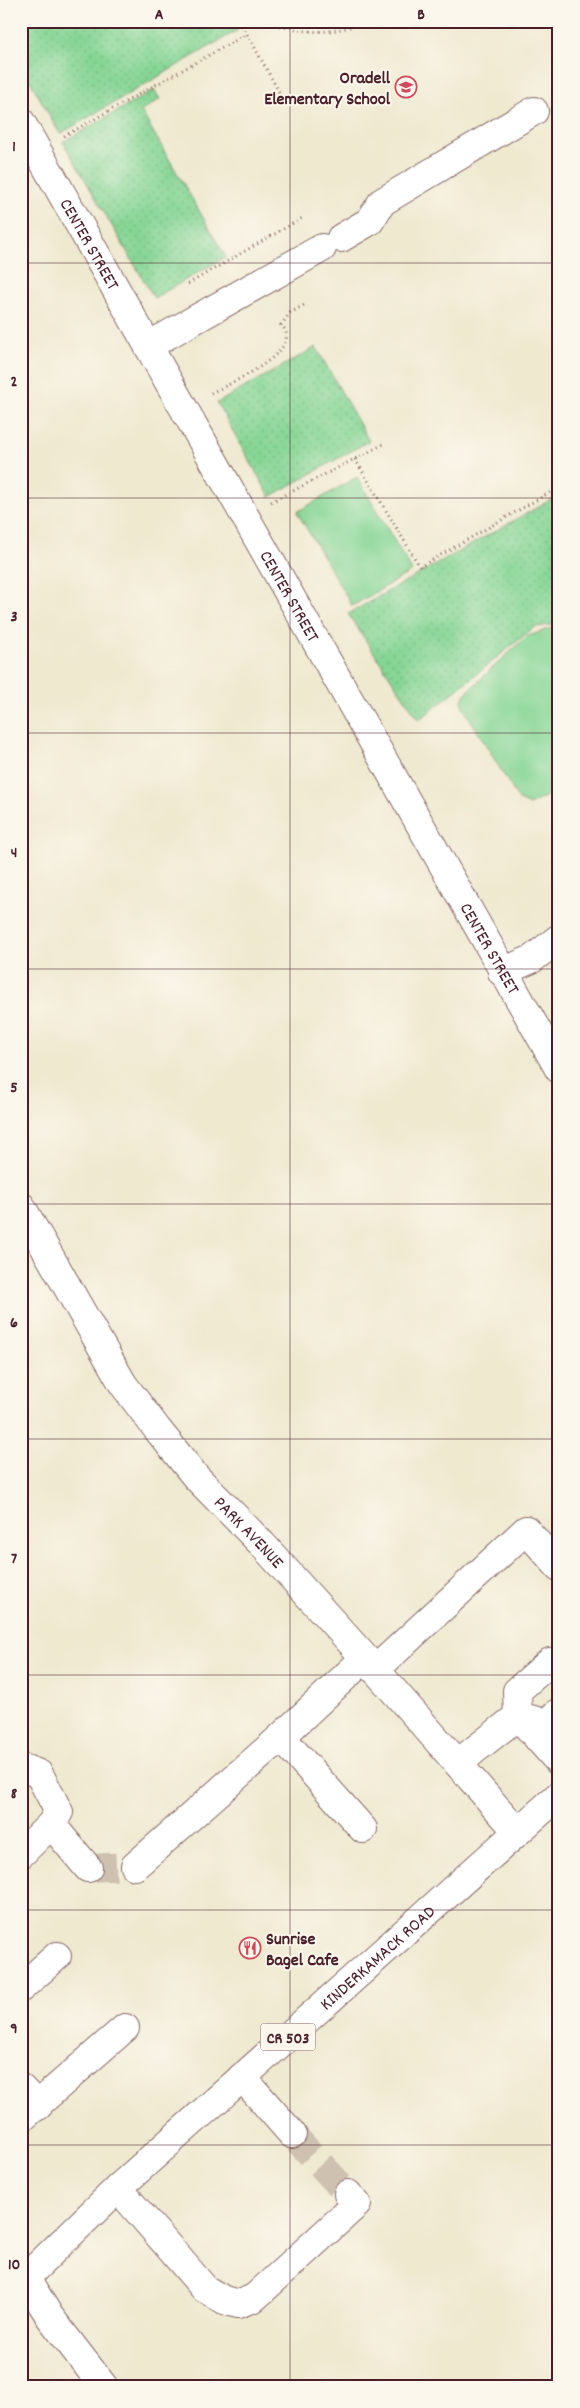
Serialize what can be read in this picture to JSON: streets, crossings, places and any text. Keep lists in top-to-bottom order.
{
  "streets": {
    "street": [
      "CENTER STREET",
      "PARK AVENUE",
      "KINDERKAMACK ROAD",
      "CR 503"
    ]
  },
  "crossings": [
    ["PARK AVENUE", "KINDERKAMACK ROAD"]
  ],
  "places": {
    "school or university": ["Oradell Elementary School"],
    "restaurant": ["Sunrise Bagel Cafe"]
  },
  "grid": {
    "columns": ["A", "B"],
    "rows": [
      "1",
      "2",
      "3",
      "4",
      "5",
      "6",
      "7",
      "8",
      "9",
      "10"
    ]
  }
}
